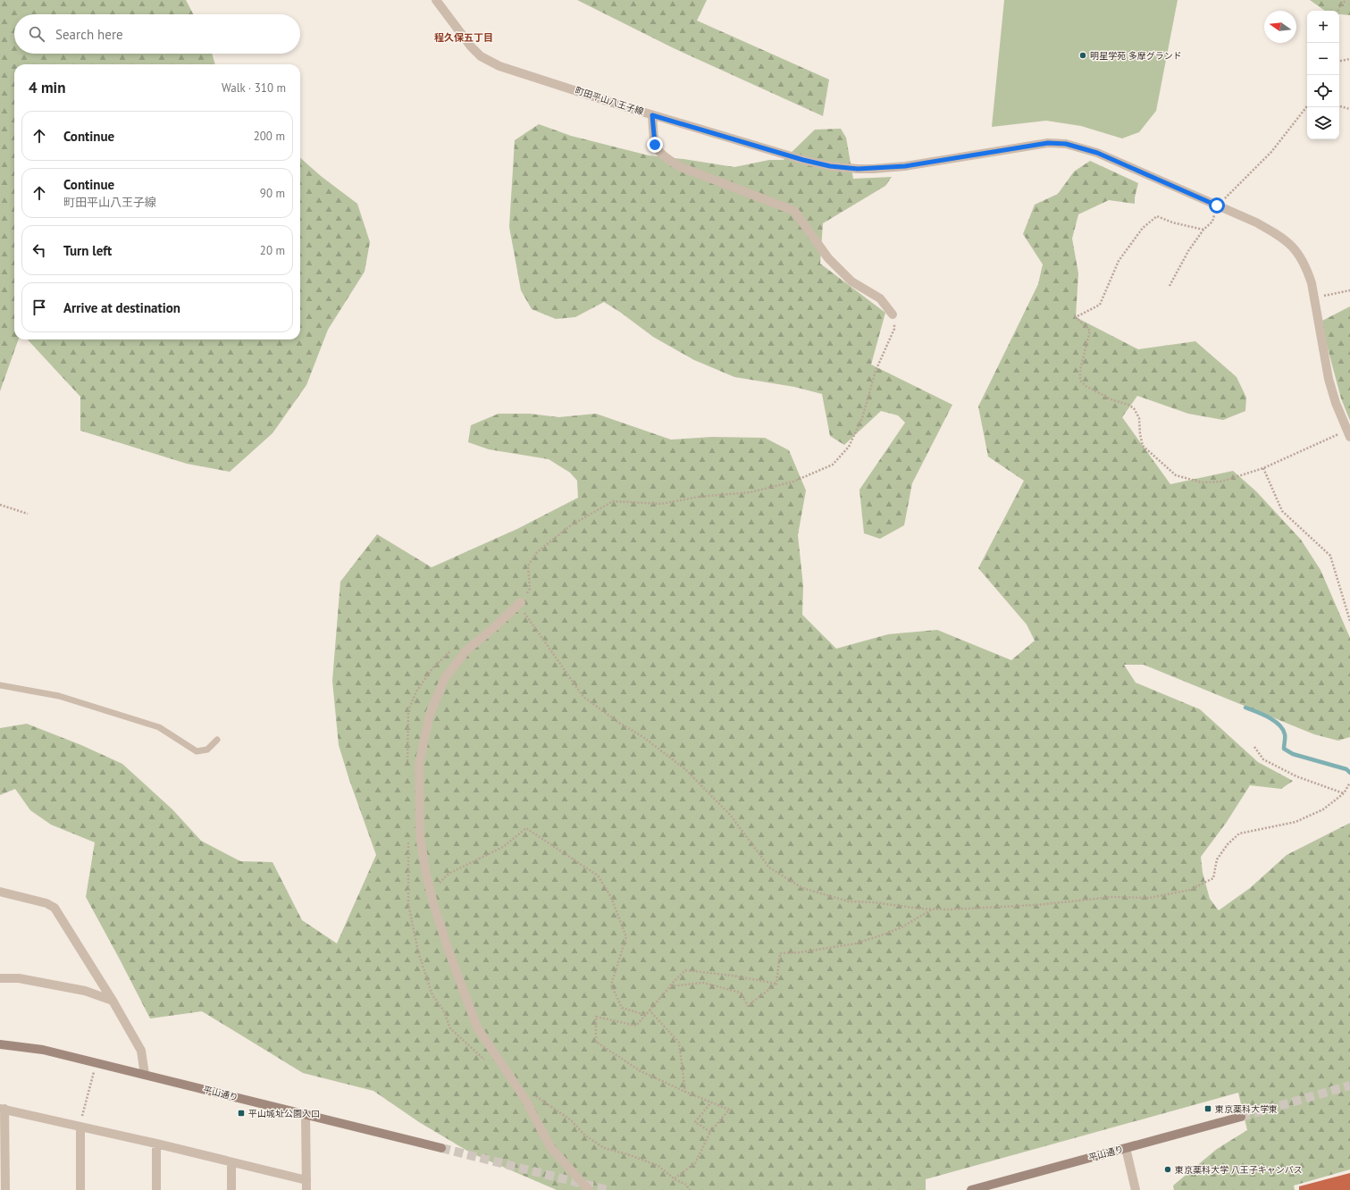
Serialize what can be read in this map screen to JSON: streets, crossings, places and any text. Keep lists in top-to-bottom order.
{
  "streets": {
    "main road": ["平山通り"],
    "street": ["町田平山八王子線"]
  },
  "districts": ["程久保五丁目"],
  "places": {
    "other": ["明星学苑 多摩グランド", "東京薬科大学 八王子キャンパス"],
    "transit": ["東京薬科大学東", "平山城址公園入口"]
  },
  "north": "left",
  "page": {
    "map_buttons": ["+", "−"],
    "search": "Search here",
    "heading": ["4 min", "Walk · 310 m"],
    "list": [
      ["Continue", "200 m"],
      ["Continue", "町田平山八王子線", "90 m"],
      ["Turn left", "20 m"],
      "Arrive at destination"
    ]
  }
}
